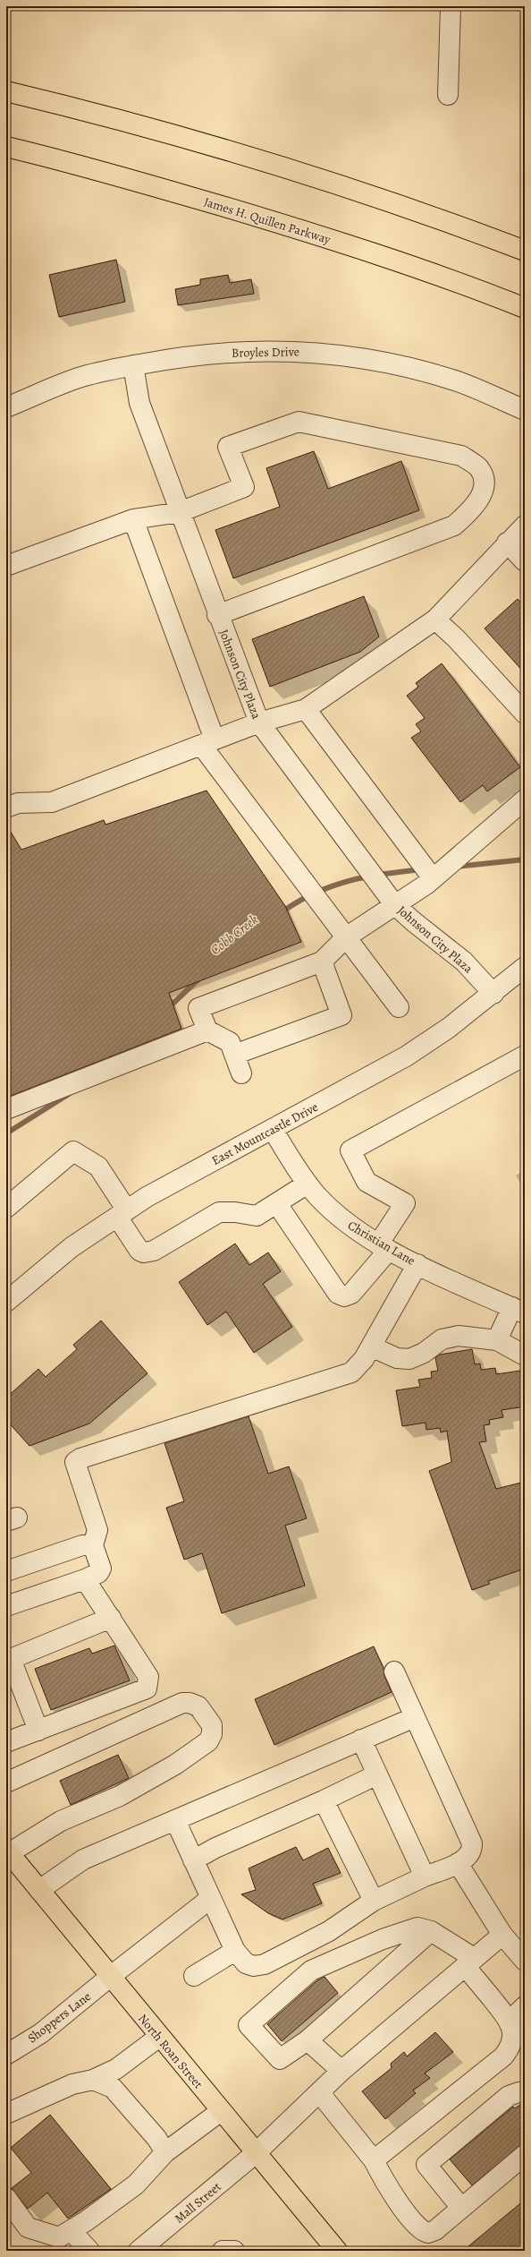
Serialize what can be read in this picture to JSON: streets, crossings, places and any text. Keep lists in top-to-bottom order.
{
  "streets": {
    "main road": ["James H. Quillen Parkway", "North Roan Street"],
    "street": [
      "Broyles Drive",
      "Johnson City Plaza",
      "East Mountcastle Drive",
      "Christian Lane",
      "Shoppers Lane",
      "Mall Street"
    ]
  },
  "crossings": [
    ["Broyles Drive", "Johnson City Plaza"],
    ["Johnson City Plaza", "East Mountcastle Drive"],
    ["East Mountcastle Drive", "Christian Lane"],
    ["Shoppers Lane", "North Roan Street"],
    ["North Roan Street", "Mall Street"]
  ],
  "water": ["Cobb Creek"]
}
